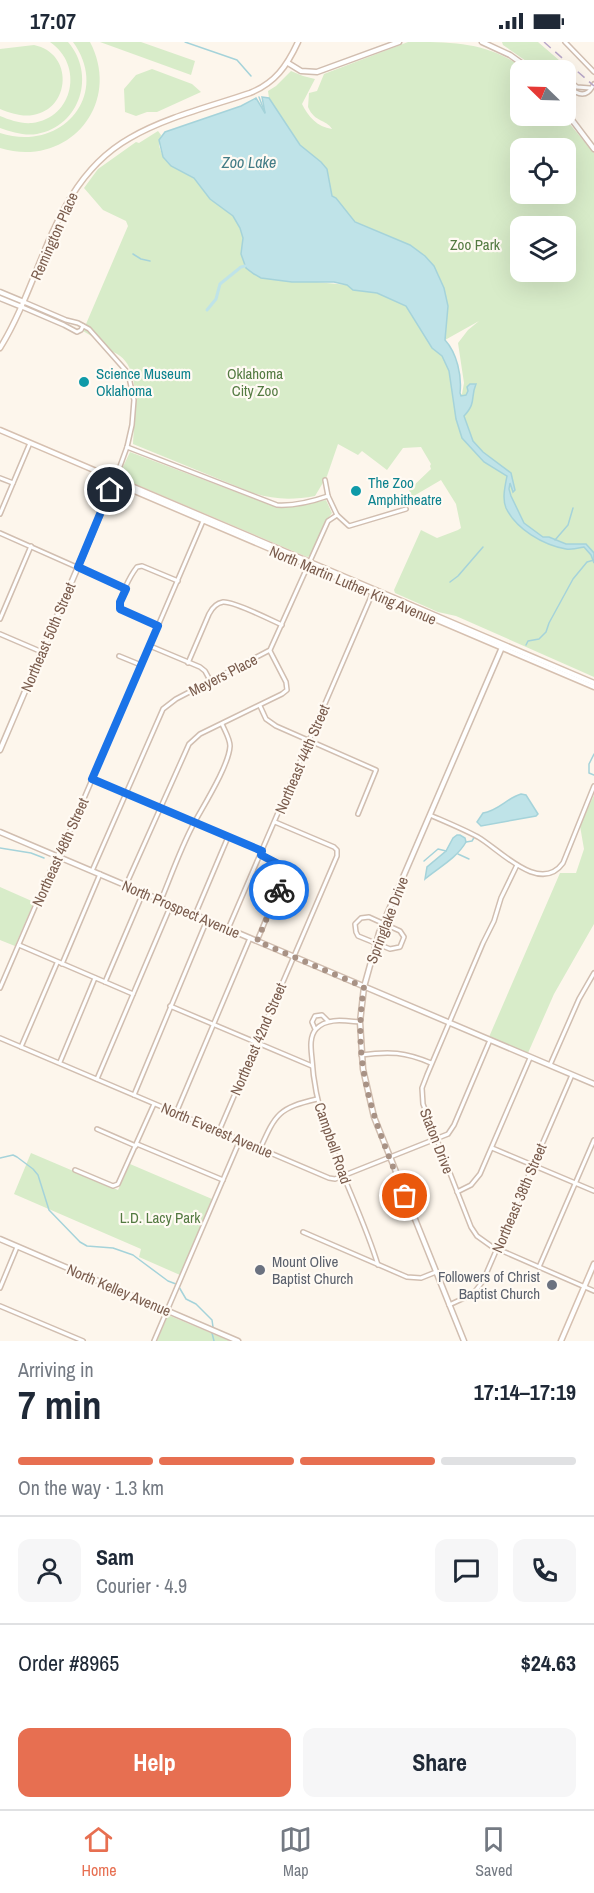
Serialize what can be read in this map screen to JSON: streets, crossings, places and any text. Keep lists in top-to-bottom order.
{
  "streets": {
    "street": [
      "Remington Place",
      "North Martin Luther King Avenue",
      "Northeast 50th Street",
      "Meyers Place",
      "Northeast 44th Street",
      "Northeast 48th Street",
      "North Prospect Avenue",
      "Springlake Drive",
      "Northeast 42nd Street",
      "North Everest Avenue",
      "Staton Drive",
      "Campbell Road",
      "Northeast 38th Street",
      "North Kelley Avenue"
    ]
  },
  "crossings": [
    ["North Martin Luther King Avenue", "Northeast 50th Street"],
    ["North Martin Luther King Avenue", "Meyers Place"],
    ["North Martin Luther King Avenue", "Northeast 44th Street"],
    ["North Martin Luther King Avenue", "Northeast 48th Street"],
    ["North Martin Luther King Avenue", "Springlake Drive"],
    ["Meyers Place", "North Prospect Avenue"],
    ["Northeast 44th Street", "North Prospect Avenue"],
    ["Northeast 44th Street", "Northeast 42nd Street"],
    ["Northeast 48th Street", "North Prospect Avenue"],
    ["North Prospect Avenue", "Springlake Drive"],
    ["North Prospect Avenue", "Northeast 42nd Street"],
    ["North Prospect Avenue", "Staton Drive"],
    ["North Prospect Avenue", "Northeast 38th Street"],
    ["Springlake Drive", "Northeast 38th Street"],
    ["Northeast 42nd Street", "North Everest Avenue"],
    ["North Everest Avenue", "Campbell Road"],
    ["Staton Drive", "Northeast 38th Street"]
  ],
  "water": ["Zoo Lake"],
  "parks": ["Zoo Park", "Oklahoma City Zoo", "L.D. Lacy Park"],
  "places": [
    "Science Museum Oklahoma",
    "The Zoo Amphitheatre",
    "Mount Olive Baptist Church",
    "Followers of Christ Baptist Church"
  ],
  "north": "top left",
  "page": {
    "status": "17:07",
    "heading": ["7 min", "Arriving in", "17:14–17:19"],
    "panel": [
      "Sam",
      "Courier · 4.9",
      "Order #8965",
      "$24.63"
    ],
    "bar": "On the way · 1.3 km",
    "buttons": ["Help", "Share"],
    "tabs": ["Home", "Map", "Saved"]
  }
}
